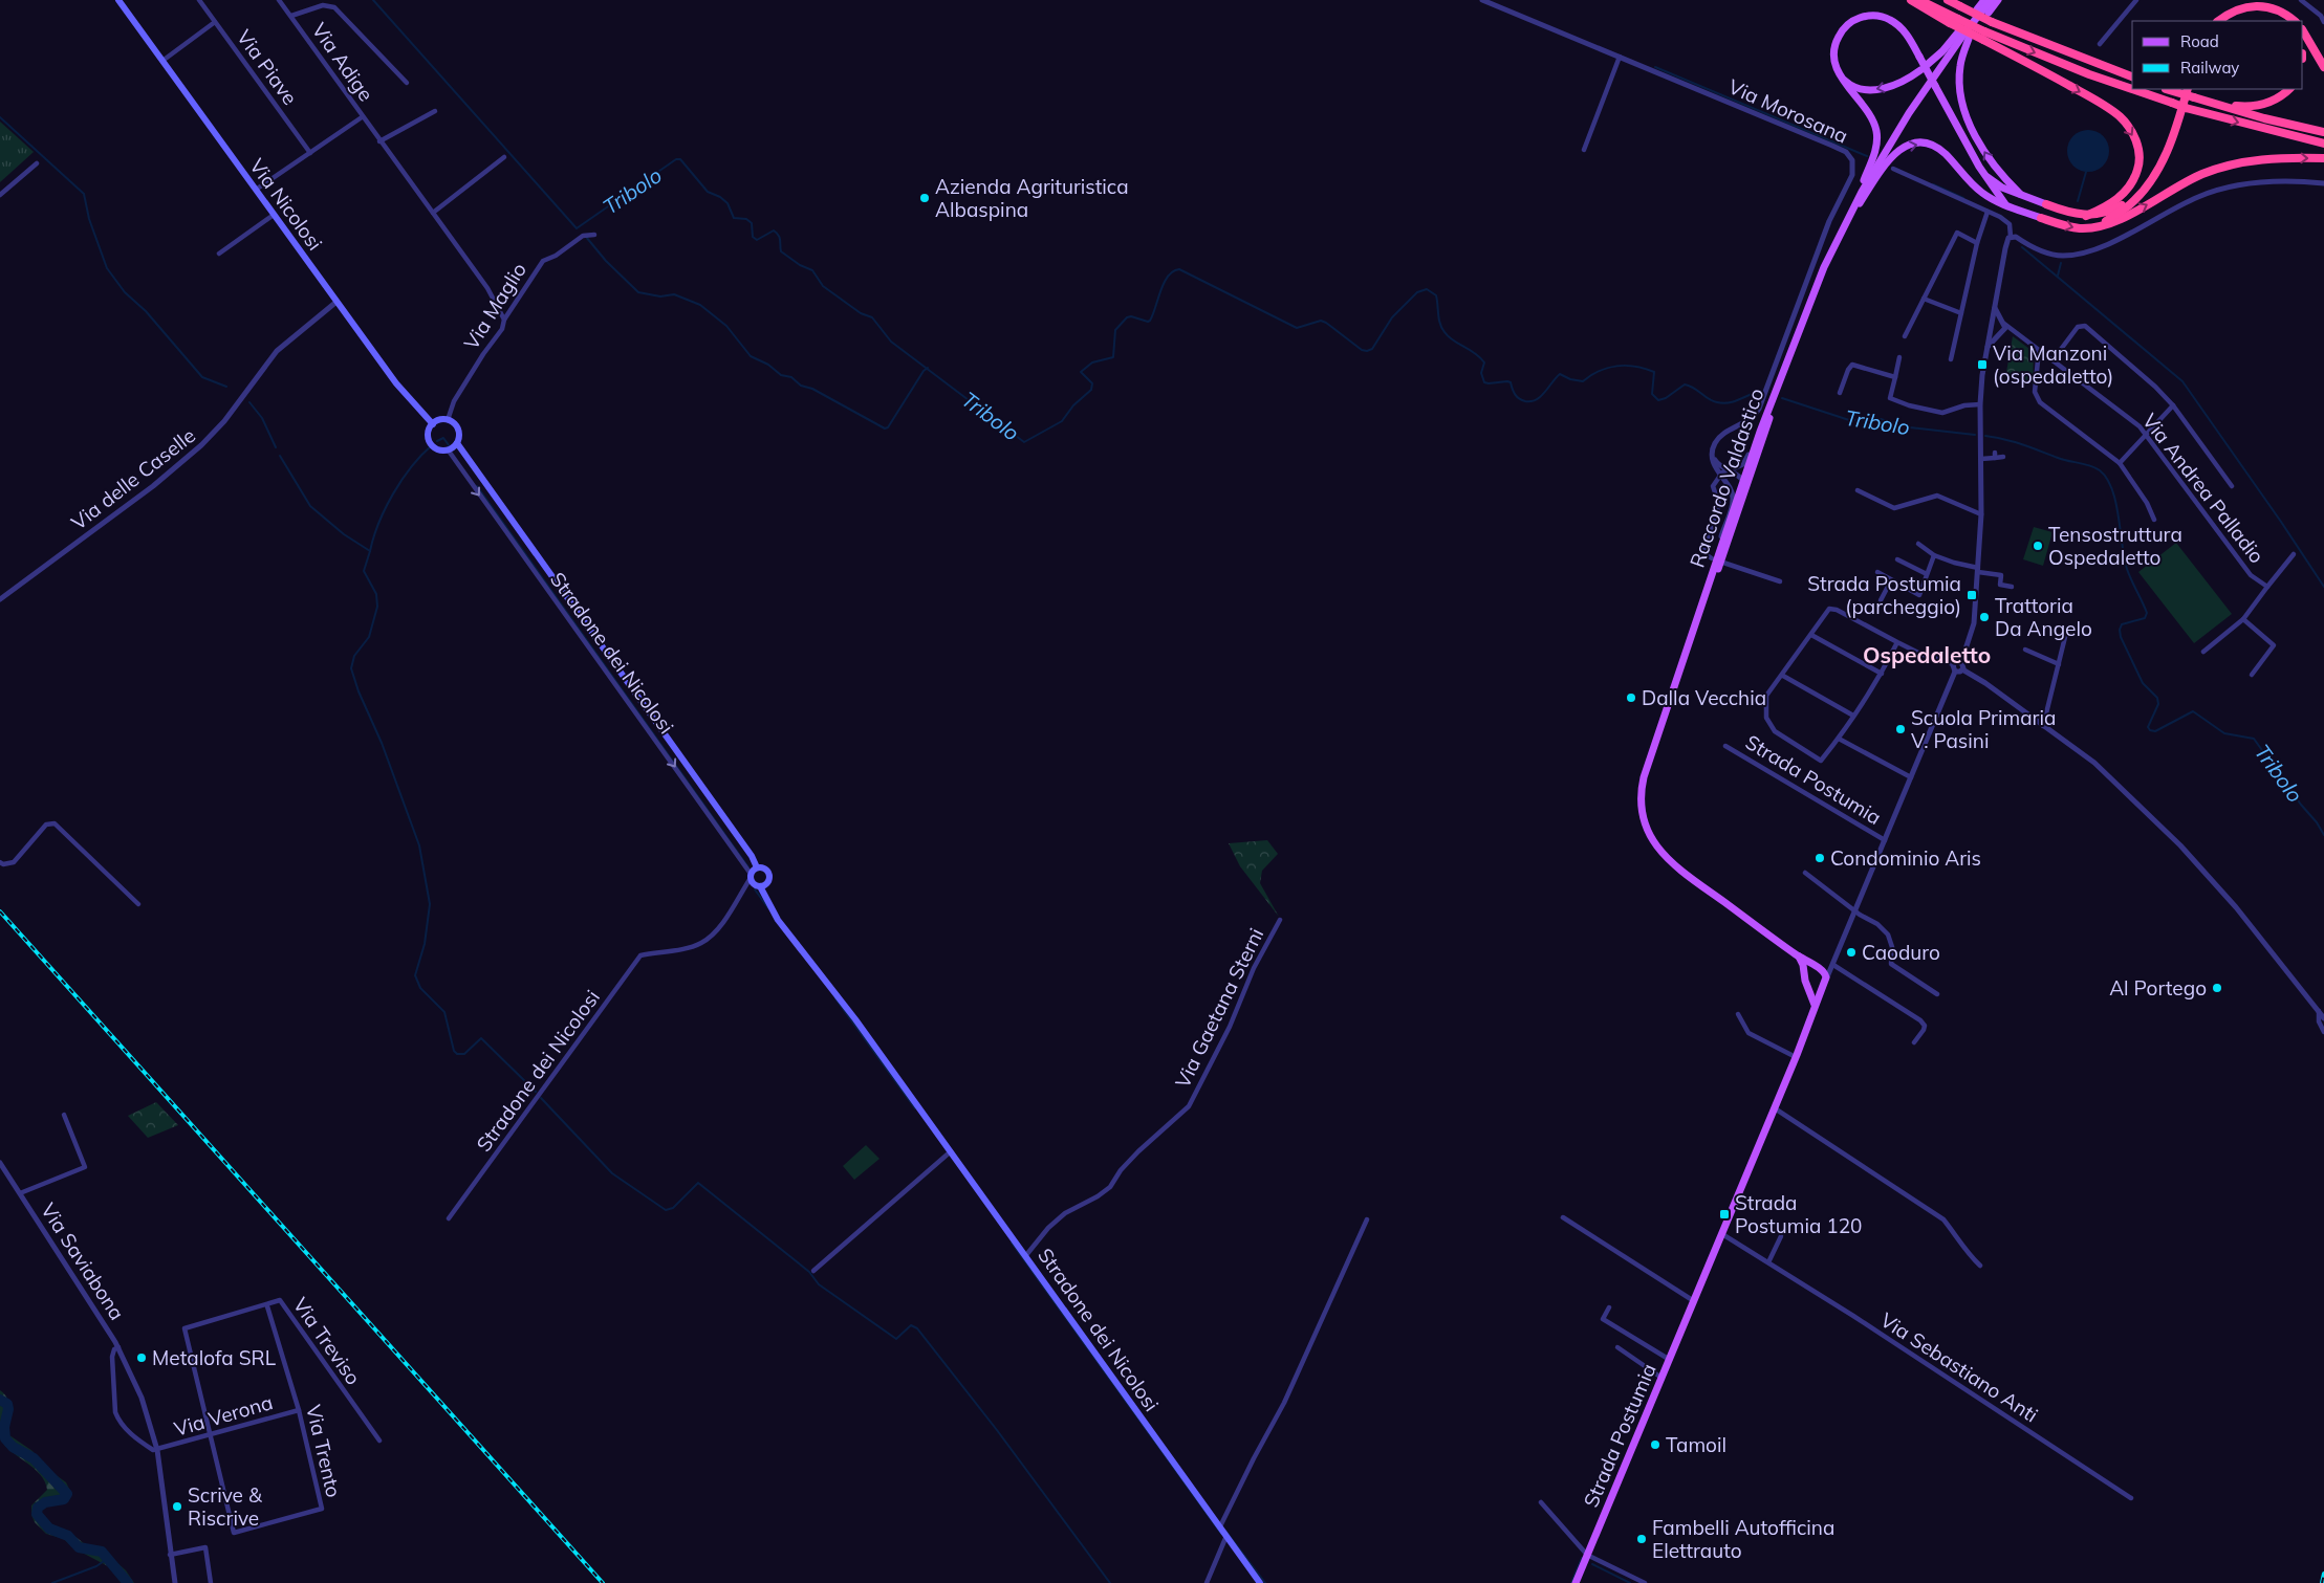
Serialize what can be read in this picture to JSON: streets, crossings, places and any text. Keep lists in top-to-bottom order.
{
  "streets": {
    "main road": [
      "Via Nicolosi",
      "Raccordo Valdastico",
      "Stradone dei Nicolosi",
      "Strada Postumia"
    ],
    "street": [
      "Via Adige",
      "Via Piave",
      "Via Morosana",
      "Via Maglio",
      "Via delle Caselle",
      "Via Andrea Palladio",
      "Via Gaetana Sterni",
      "Via Saviabona",
      "Via Treviso",
      "Via Sebastiano Anti",
      "Via Verona",
      "Via Trento"
    ]
  },
  "crossings": [
    ["Via Adige", "Via Maglio"],
    ["Via Nicolosi", "Via Maglio"],
    ["Via Nicolosi", "Via delle Caselle"],
    ["Via Nicolosi", "Stradone dei Nicolosi"],
    ["Via Maglio", "Stradone dei Nicolosi"],
    ["Raccordo Valdastico", "Strada Postumia"],
    ["Stradone dei Nicolosi", "Via Gaetana Sterni"],
    ["Strada Postumia", "Via Sebastiano Anti"],
    ["Via Saviabona", "Via Verona"],
    ["Via Treviso", "Via Verona"],
    ["Via Treviso", "Via Trento"],
    ["Via Verona", "Via Trento"]
  ],
  "districts": ["Ospedaletto"],
  "water": ["Tribolo"],
  "places": {
    "other": [
      "Azienda Agrituristica Albaspina",
      "Tensostruttura Ospedaletto",
      "Trattoria Da Angelo",
      "Dalla Vecchia",
      "Scuola Primaria V. Pasini",
      "Condominio Aris",
      "Caoduro",
      "Al Portego",
      "Metalofa SRL",
      "Tamoil",
      "Scrive & Riscrive",
      "Fambelli Autofficina Elettrauto"
    ],
    "transit": ["Via Manzoni (ospedaletto)", "Strada Postumia (parcheggio)", "Strada Postumia 120"]
  },
  "legend": ["Road", "Railway"]
}
